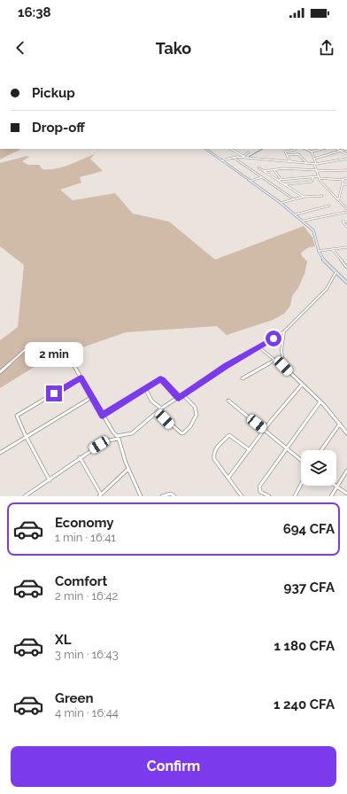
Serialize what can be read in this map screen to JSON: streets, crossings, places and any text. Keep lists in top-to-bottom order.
{
  "page": {
    "status": "16:38",
    "header": "Tako",
    "banner": ["Pickup", "Drop-off"],
    "bubble": "2 min",
    "list": [
      {
        "name": "Economy",
        "note": "1 min · 16:41",
        "value": "694 CFA"
      },
      {
        "name": "Comfort",
        "note": "2 min · 16:42",
        "value": "937 CFA"
      },
      {
        "name": "XL",
        "note": "3 min · 16:43",
        "value": "1 180 CFA"
      },
      {
        "name": "Green",
        "note": "4 min · 16:44",
        "value": "1 240 CFA"
      }
    ],
    "buttons": "Confirm"
  }
}
